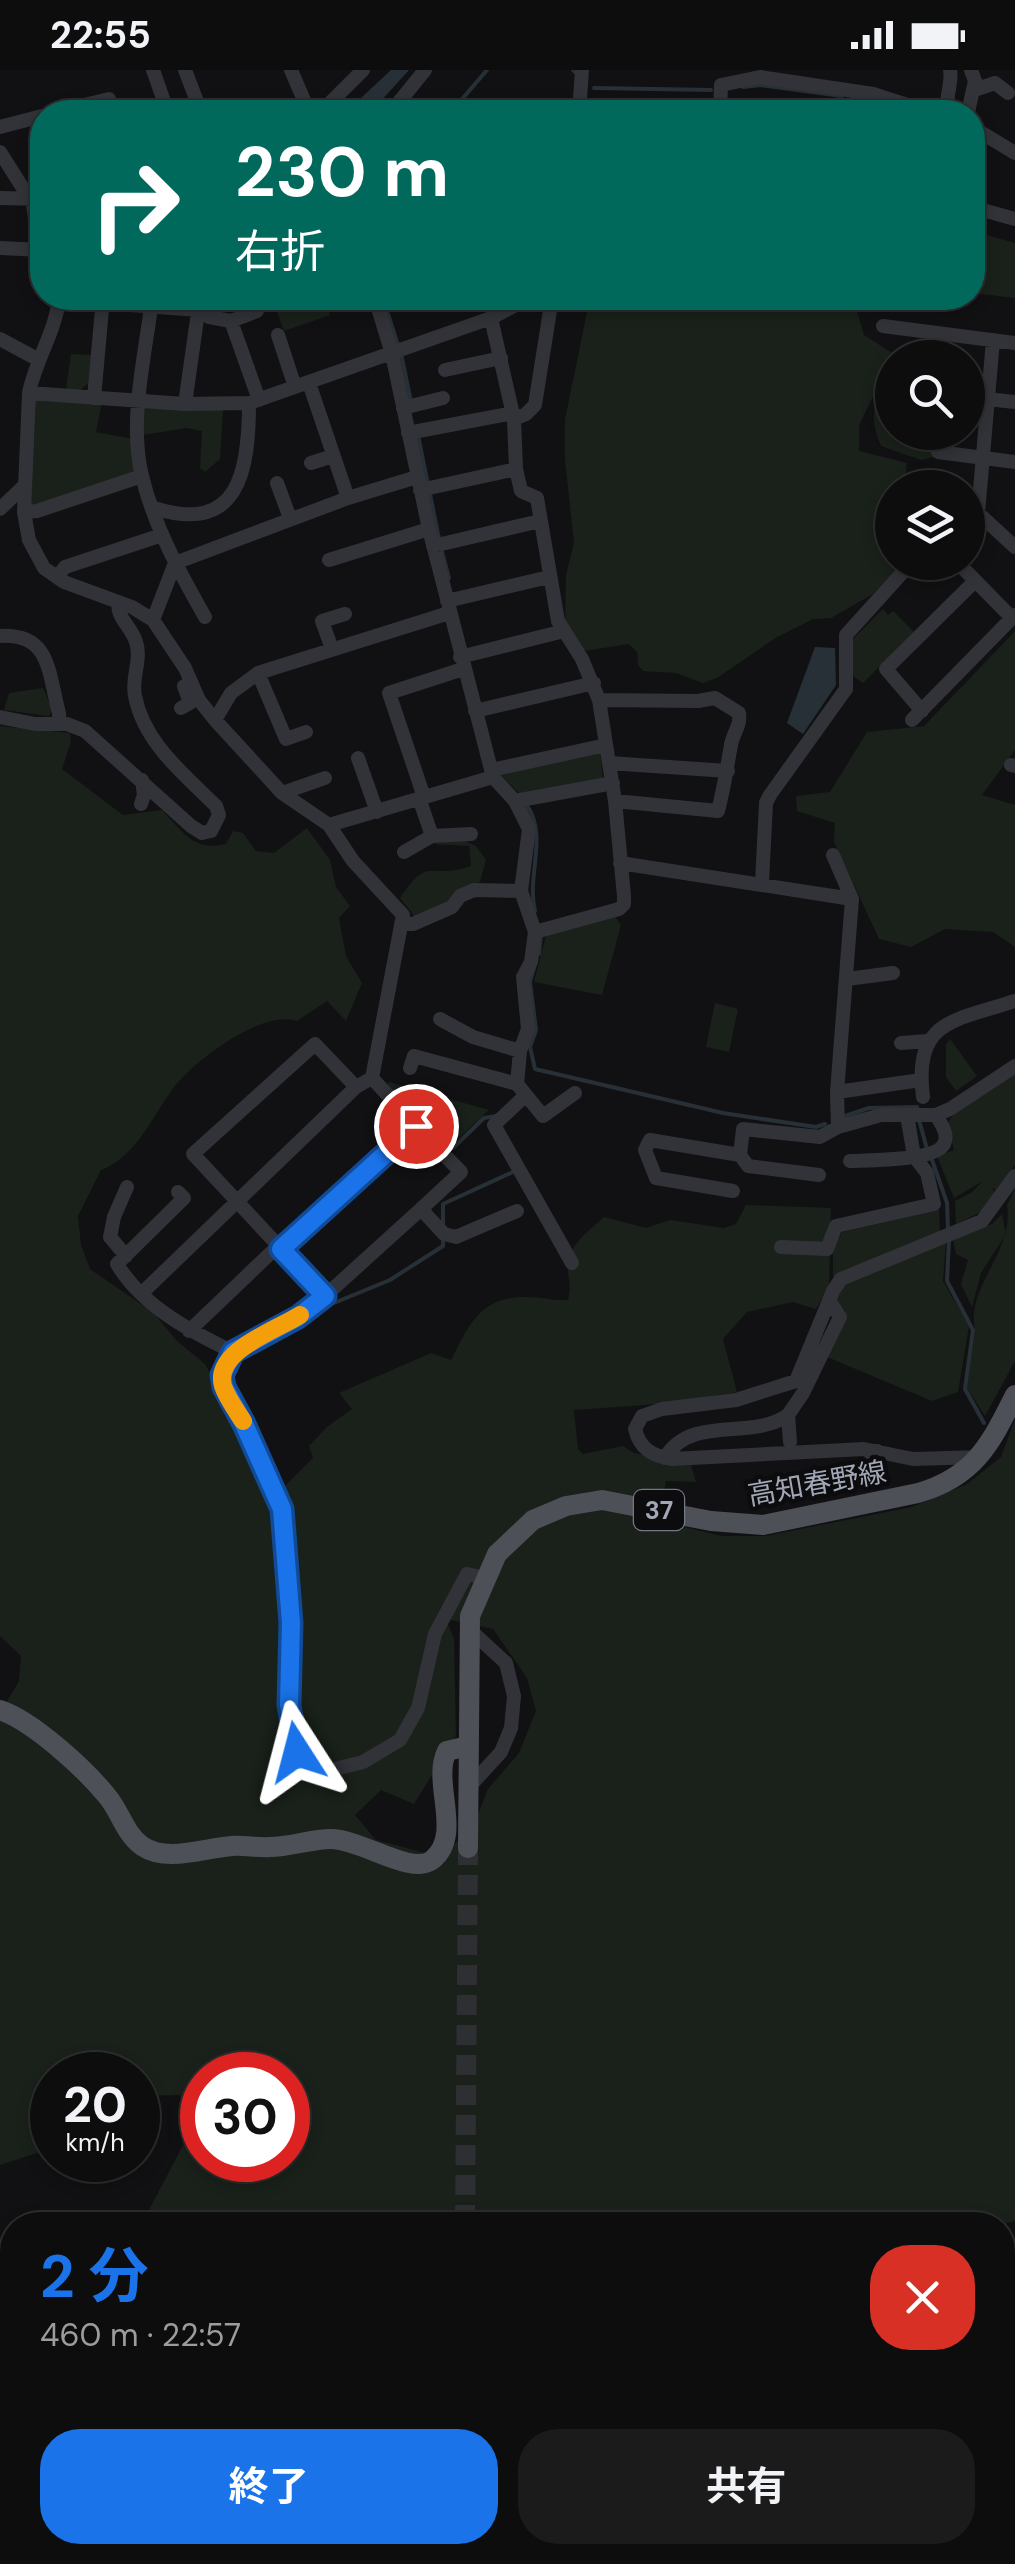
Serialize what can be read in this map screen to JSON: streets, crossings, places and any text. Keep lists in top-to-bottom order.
{
  "streets": {
    "main road": ["高知春野線", "37"]
  },
  "page": {
    "status": "22:55",
    "turn": ["230 m", "右折"],
    "speed": "20 km/h",
    "limit": "30",
    "heading": ["2 分", "460 m · 22:57"],
    "buttons": ["終了", "共有"]
  }
}
